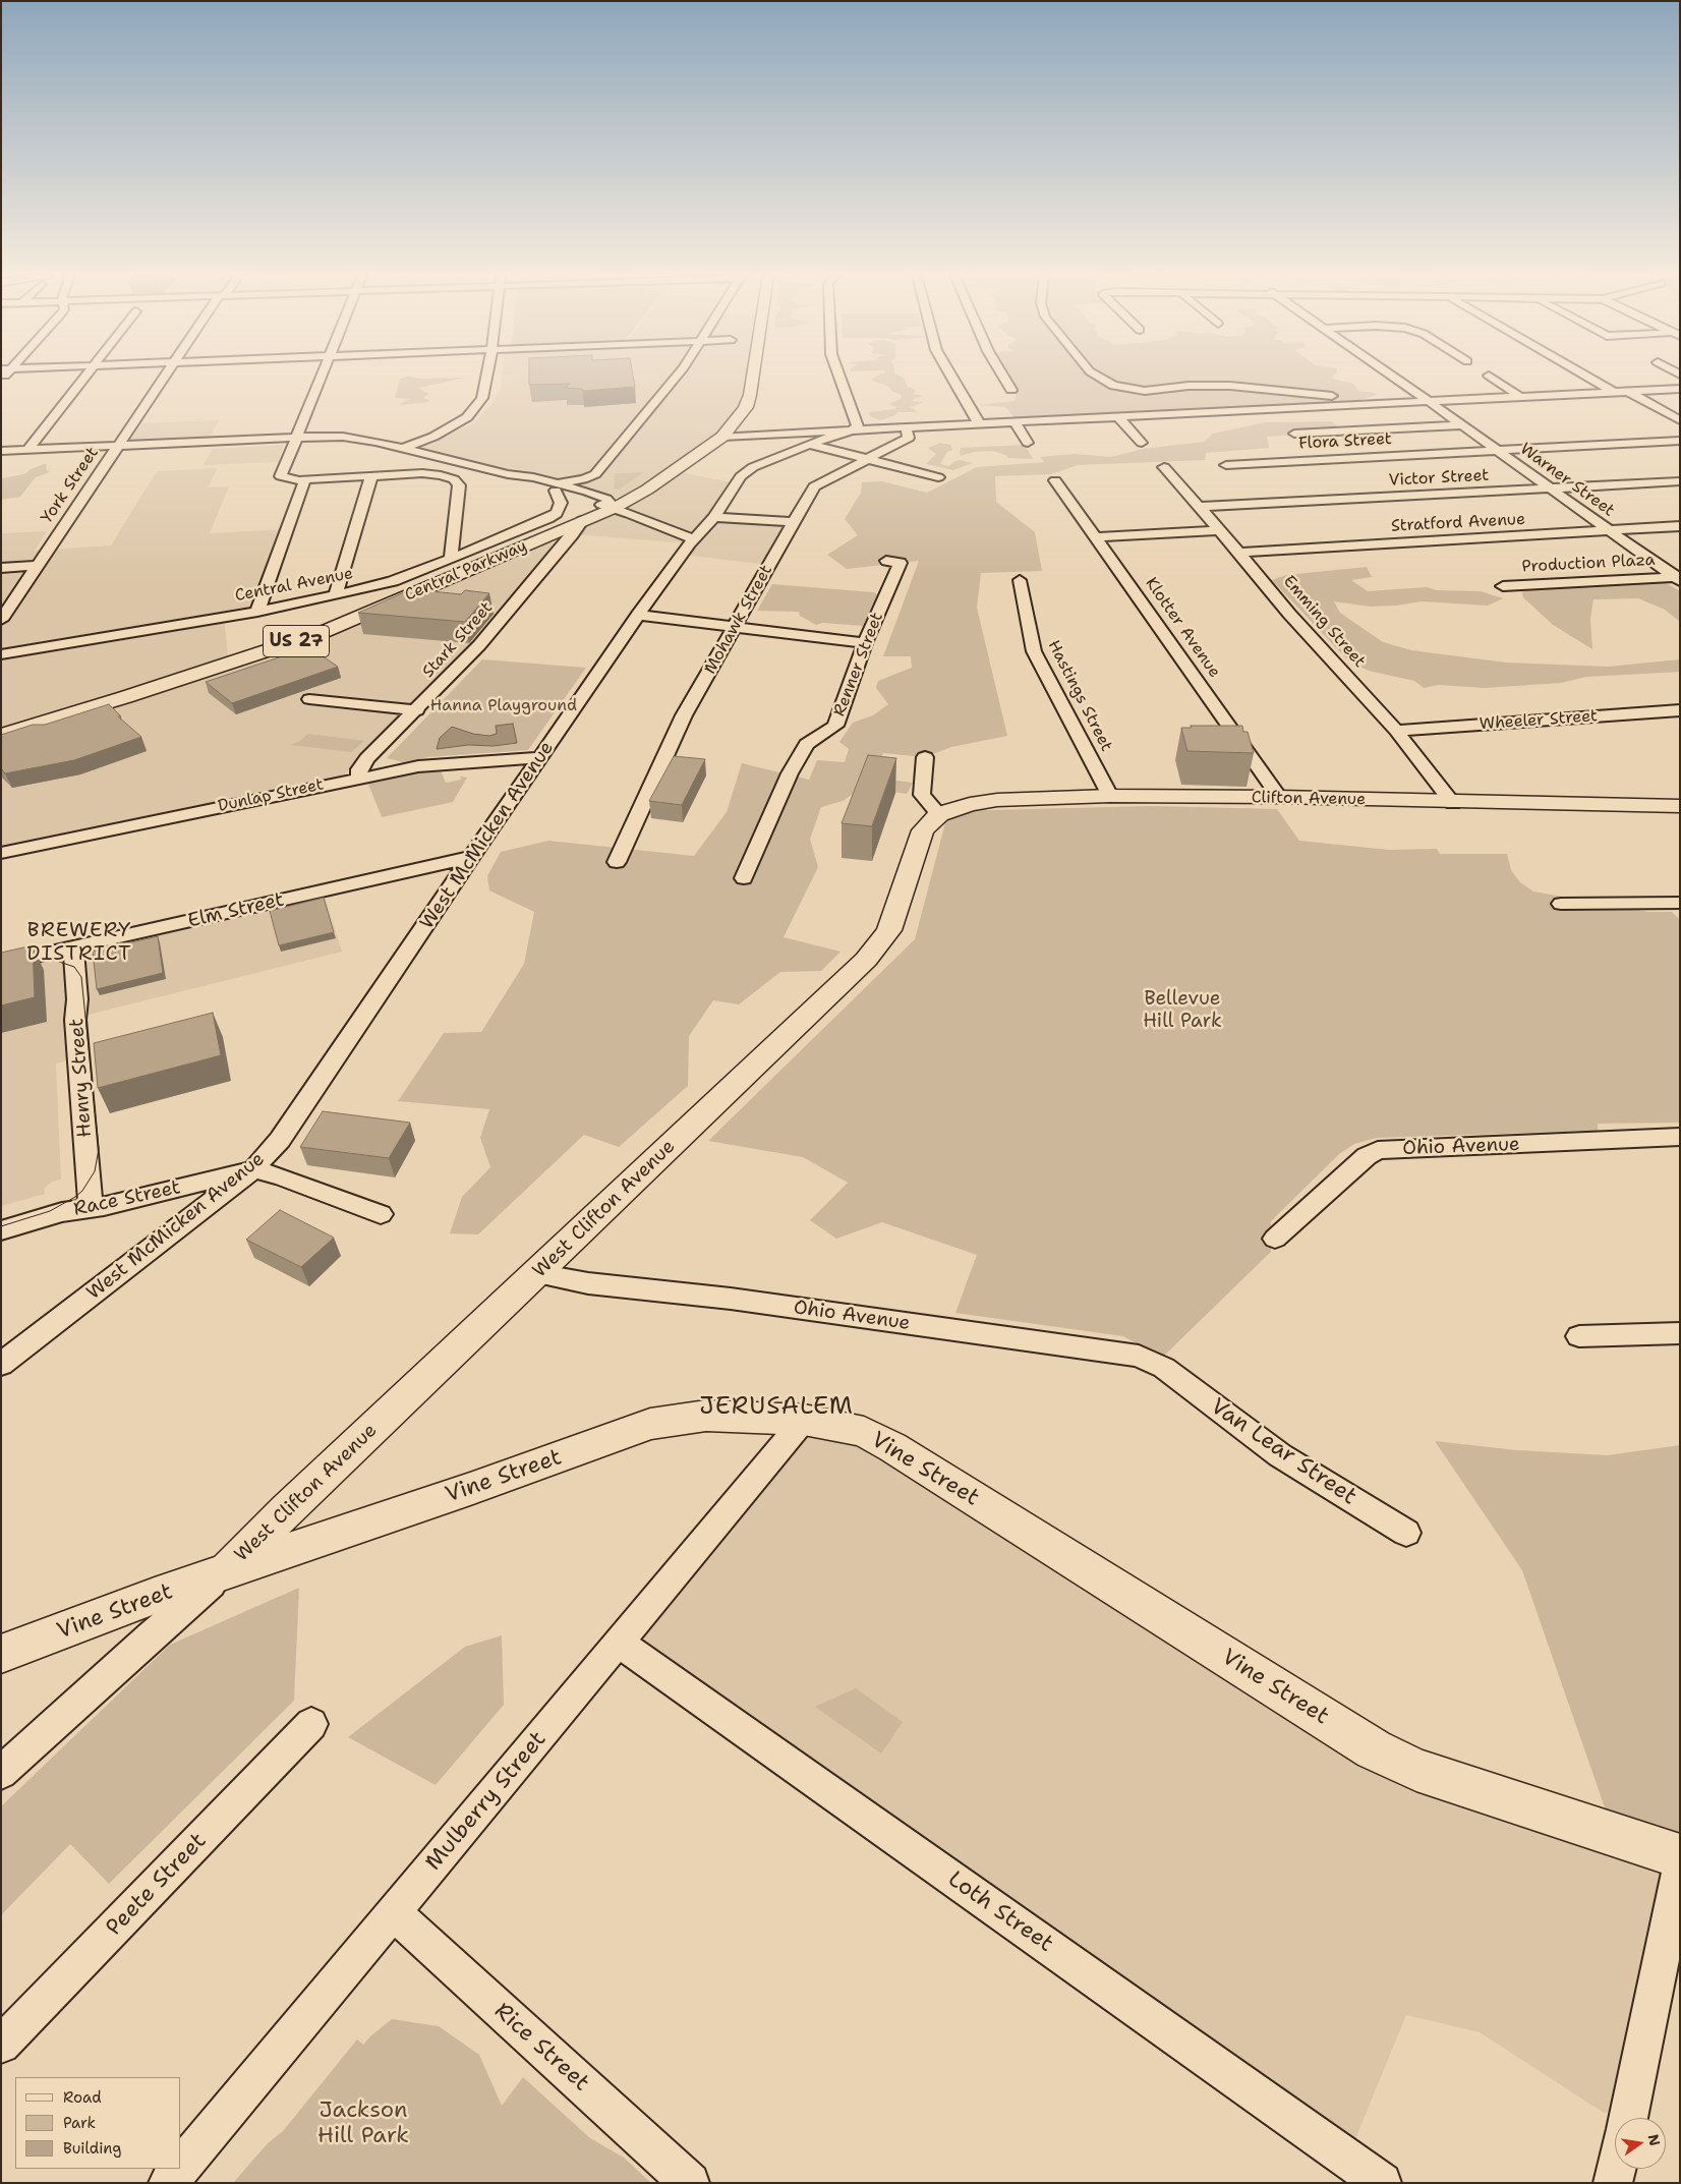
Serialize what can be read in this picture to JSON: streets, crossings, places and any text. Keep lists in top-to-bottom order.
{
  "streets": {
    "main road": [
      "Central Parkway",
      "US 27",
      "Clifton Avenue",
      "West Clifton Avenue",
      "Vine Street"
    ],
    "street": [
      "Flora Street",
      "Victor Street",
      "Warner Street",
      "York Street",
      "Stratford Avenue",
      "Production Plaza",
      "Central Avenue",
      "Mohawk Street",
      "Emming Street",
      "Klotter Avenue",
      "Stark Street",
      "Renner Street",
      "Hastings Street",
      "Wheeler Street",
      "Dunlap Street",
      "West McMicken Avenue",
      "Elm Street",
      "Henry Street",
      "Ohio Avenue",
      "Race Street",
      "Van Lear Street",
      "Mulberry Street",
      "Peete Street",
      "Loth Street",
      "Rice Street"
    ]
  },
  "crossings": [
    ["Flora Street", "Warner Street"],
    ["Victor Street", "Warner Street"],
    ["Victor Street", "Emming Street"],
    ["Warner Street", "Stratford Avenue"],
    ["Warner Street", "Production Plaza"],
    ["Stratford Avenue", "Emming Street"],
    ["Central Parkway", "Stark Street"],
    ["Emming Street", "Wheeler Street"],
    ["Emming Street", "Clifton Avenue"],
    ["Klotter Avenue", "Clifton Avenue"],
    ["Stark Street", "Dunlap Street"],
    ["Hastings Street", "Clifton Avenue"],
    ["Dunlap Street", "West McMicken Avenue"],
    ["Clifton Avenue", "West Clifton Avenue"],
    ["West McMicken Avenue", "Elm Street"],
    ["West McMicken Avenue", "Race Street"],
    ["Elm Street", "Henry Street"],
    ["Henry Street", "Race Street"],
    ["Ohio Avenue", "West Clifton Avenue"],
    ["Ohio Avenue", "Van Lear Street"],
    ["West Clifton Avenue", "Vine Street"],
    ["Vine Street", "Mulberry Street"],
    ["Mulberry Street", "Loth Street"],
    ["Mulberry Street", "Rice Street"]
  ],
  "districts": ["BREWERY DISTRICT", "JERUSALEM"],
  "parks": ["Hanna Playground", "Bellevue Hill Park", "Jackson Hill Park"],
  "legend": ["Road", "Park", "Building"],
  "north": "right"
}
